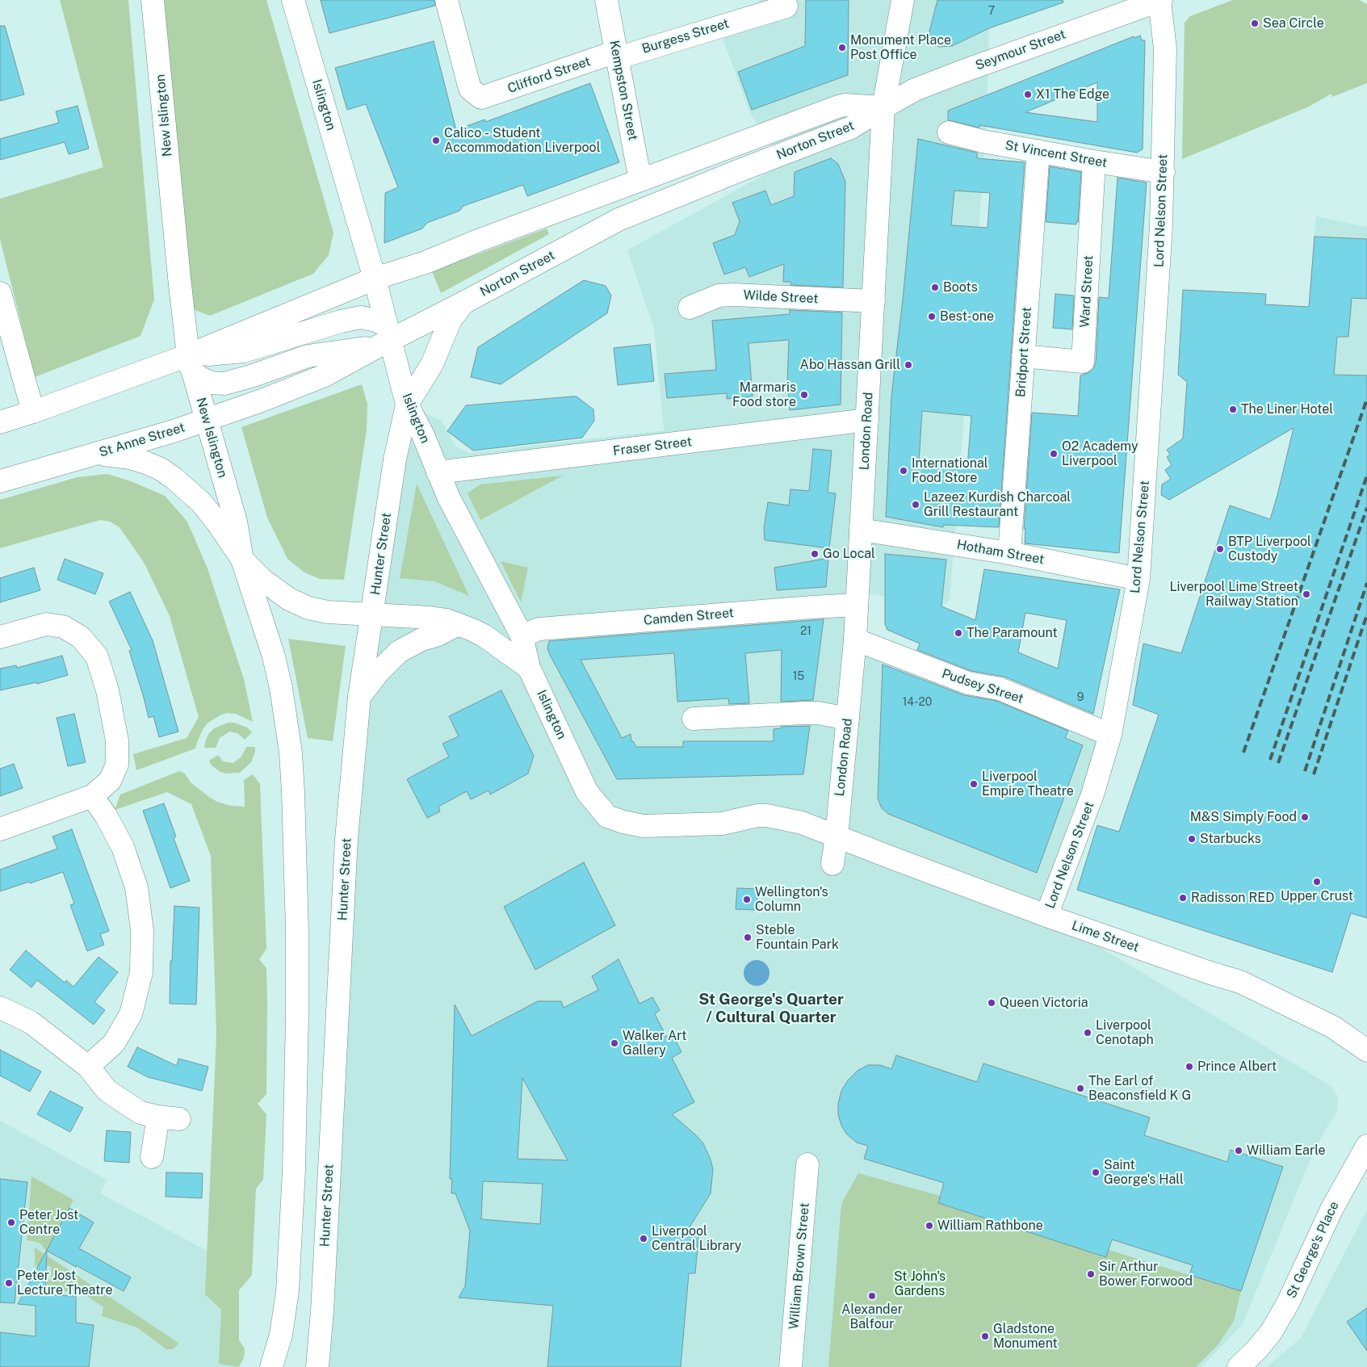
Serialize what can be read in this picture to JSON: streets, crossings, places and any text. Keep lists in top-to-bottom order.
{
  "streets": {
    "main road": [
      "Burgess Street",
      "Seymour Street",
      "Clifford Street",
      "Kempston Street",
      "Islington",
      "New Islington",
      "Norton Street",
      "St Vincent Street",
      "Lord Nelson Street",
      "Ward Street",
      "Wilde Street",
      "Bridport Street",
      "London Road",
      "St Anne Street",
      "Fraser Street",
      "Hotham Street",
      "Hunter Street",
      "Camden Street",
      "Pudsey Street",
      "Lime Street",
      "St George's Place",
      "William Brown Street"
    ]
  },
  "crossings": [
    ["Burgess Street", "Clifford Street"],
    ["Burgess Street", "Kempston Street"],
    ["Seymour Street", "Norton Street"],
    ["Seymour Street", "Lord Nelson Street"],
    ["Seymour Street", "London Road"],
    ["Clifford Street", "Kempston Street"],
    ["Kempston Street", "Norton Street"],
    ["Islington", "Norton Street"],
    ["Islington", "London Road"],
    ["Islington", "St Anne Street"],
    ["Islington", "Fraser Street"],
    ["Islington", "Hunter Street"],
    ["Islington", "Camden Street"],
    ["Islington", "Lime Street"],
    ["New Islington", "St Anne Street"],
    ["Norton Street", "London Road"],
    ["Norton Street", "St Anne Street"],
    ["St Vincent Street", "Lord Nelson Street"],
    ["St Vincent Street", "Ward Street"],
    ["St Vincent Street", "Bridport Street"],
    ["Lord Nelson Street", "Hotham Street"],
    ["Lord Nelson Street", "Pudsey Street"],
    ["Lord Nelson Street", "Lime Street"],
    ["Ward Street", "Bridport Street"],
    ["Wilde Street", "London Road"],
    ["Bridport Street", "Hotham Street"],
    ["London Road", "Fraser Street"],
    ["London Road", "Hotham Street"],
    ["London Road", "Camden Street"],
    ["London Road", "Pudsey Street"],
    ["London Road", "Lime Street"]
  ],
  "districts": ["St George's Quarter / Cultural Quarter"],
  "parks": ["St John's Gardens"],
  "places": [
    "Sea Circle",
    "Monument Place Post Office",
    "X1 The Edge",
    "Calico - Student Accommodation Liverpool",
    "Boots",
    "Best-one",
    "Abo Hassan Grill",
    "Marmaris Food store",
    "The Liner Hotel",
    "O2 Academy Liverpool",
    "International Food Store",
    "Lazeez Kurdish Charcoal Grill Restaurant",
    "BTP Liverpool Custody",
    "Go Local",
    "Liverpool Lime Street Railway Station",
    "The Paramount",
    "Liverpool Empire Theatre",
    "M&S Simply Food",
    "Starbucks",
    "Upper Crust",
    "Radisson RED",
    "Wellington's Column",
    "Steble Fountain Park",
    "Queen Victoria",
    "Liverpool Cenotaph",
    "Walker Art Gallery",
    "Prince Albert",
    "The Earl of Beaconsfield K G",
    "William Earle",
    "Saint George's Hall",
    "Peter Jost Centre",
    "William Rathbone",
    "Liverpool Central Library",
    "Sir Arthur Bower Forwood",
    "Peter Jost Lecture Theatre",
    "Alexander Balfour",
    "Gladstone Monument"
  ],
  "house_numbers": [
    "7",
    "21",
    "15",
    "9",
    "14-20"
  ]
}
